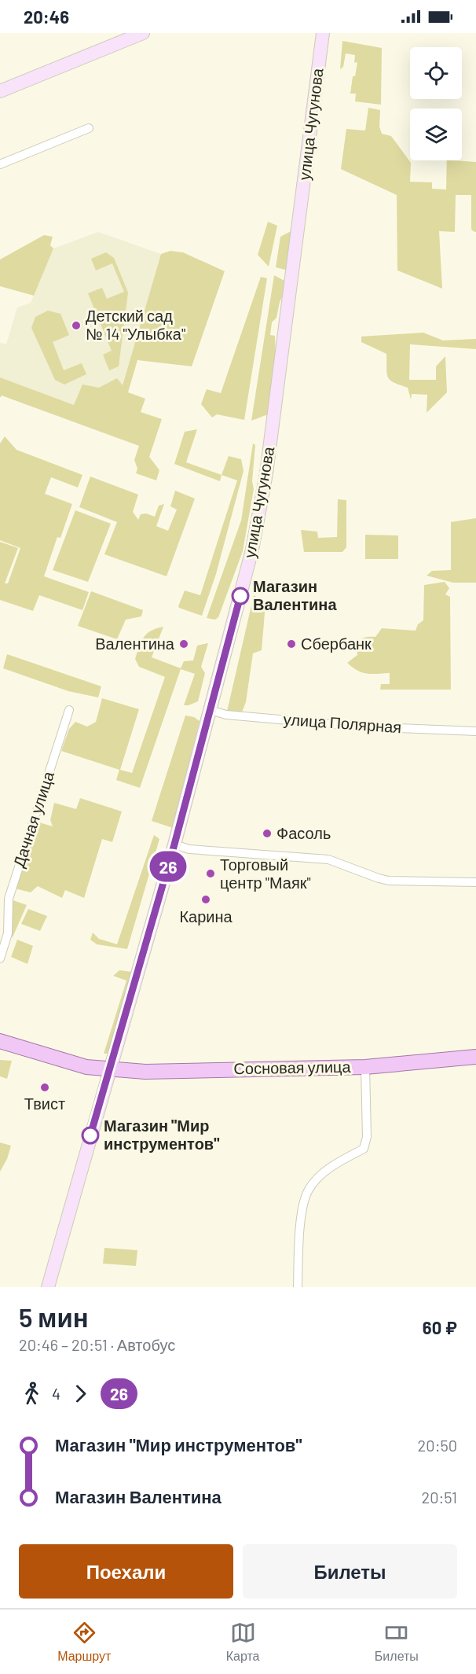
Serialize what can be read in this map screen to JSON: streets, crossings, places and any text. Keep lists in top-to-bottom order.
{
  "streets": {
    "main road": ["улица Чугунова", "Сосновая улица"],
    "street": ["улица Полярная", "Дачная улица"]
  },
  "crossings": [
    ["улица Чугунова", "улица Полярная"],
    ["улица Чугунова", "Сосновая улица"]
  ],
  "places": [
    "Детский сад № 14 \"Улыбка\"",
    "Магазин Валентина",
    "Валентина",
    "Сбербанк",
    "Фасоль",
    "Торговый центр \"Маяк\"",
    "Карина",
    "Твист",
    "Магазин \"Мир инструментов\""
  ],
  "lines": ["bus line 26"],
  "page": {
    "status": "20:46",
    "on_map": "26",
    "heading": ["5 мин", "20:46 – 20:51 · Автобус", "60 ₽"],
    "legs": ["4", "26"],
    "list": [
      {
        "name": "Магазин \"Мир инструментов\"",
        "value": "20:50"
      },
      {
        "name": "Магазин Валентина",
        "value": "20:51"
      }
    ],
    "buttons": ["Поехали", "Билеты"],
    "tabs": ["Маршрут", "Карта", "Билеты"]
  }
}
